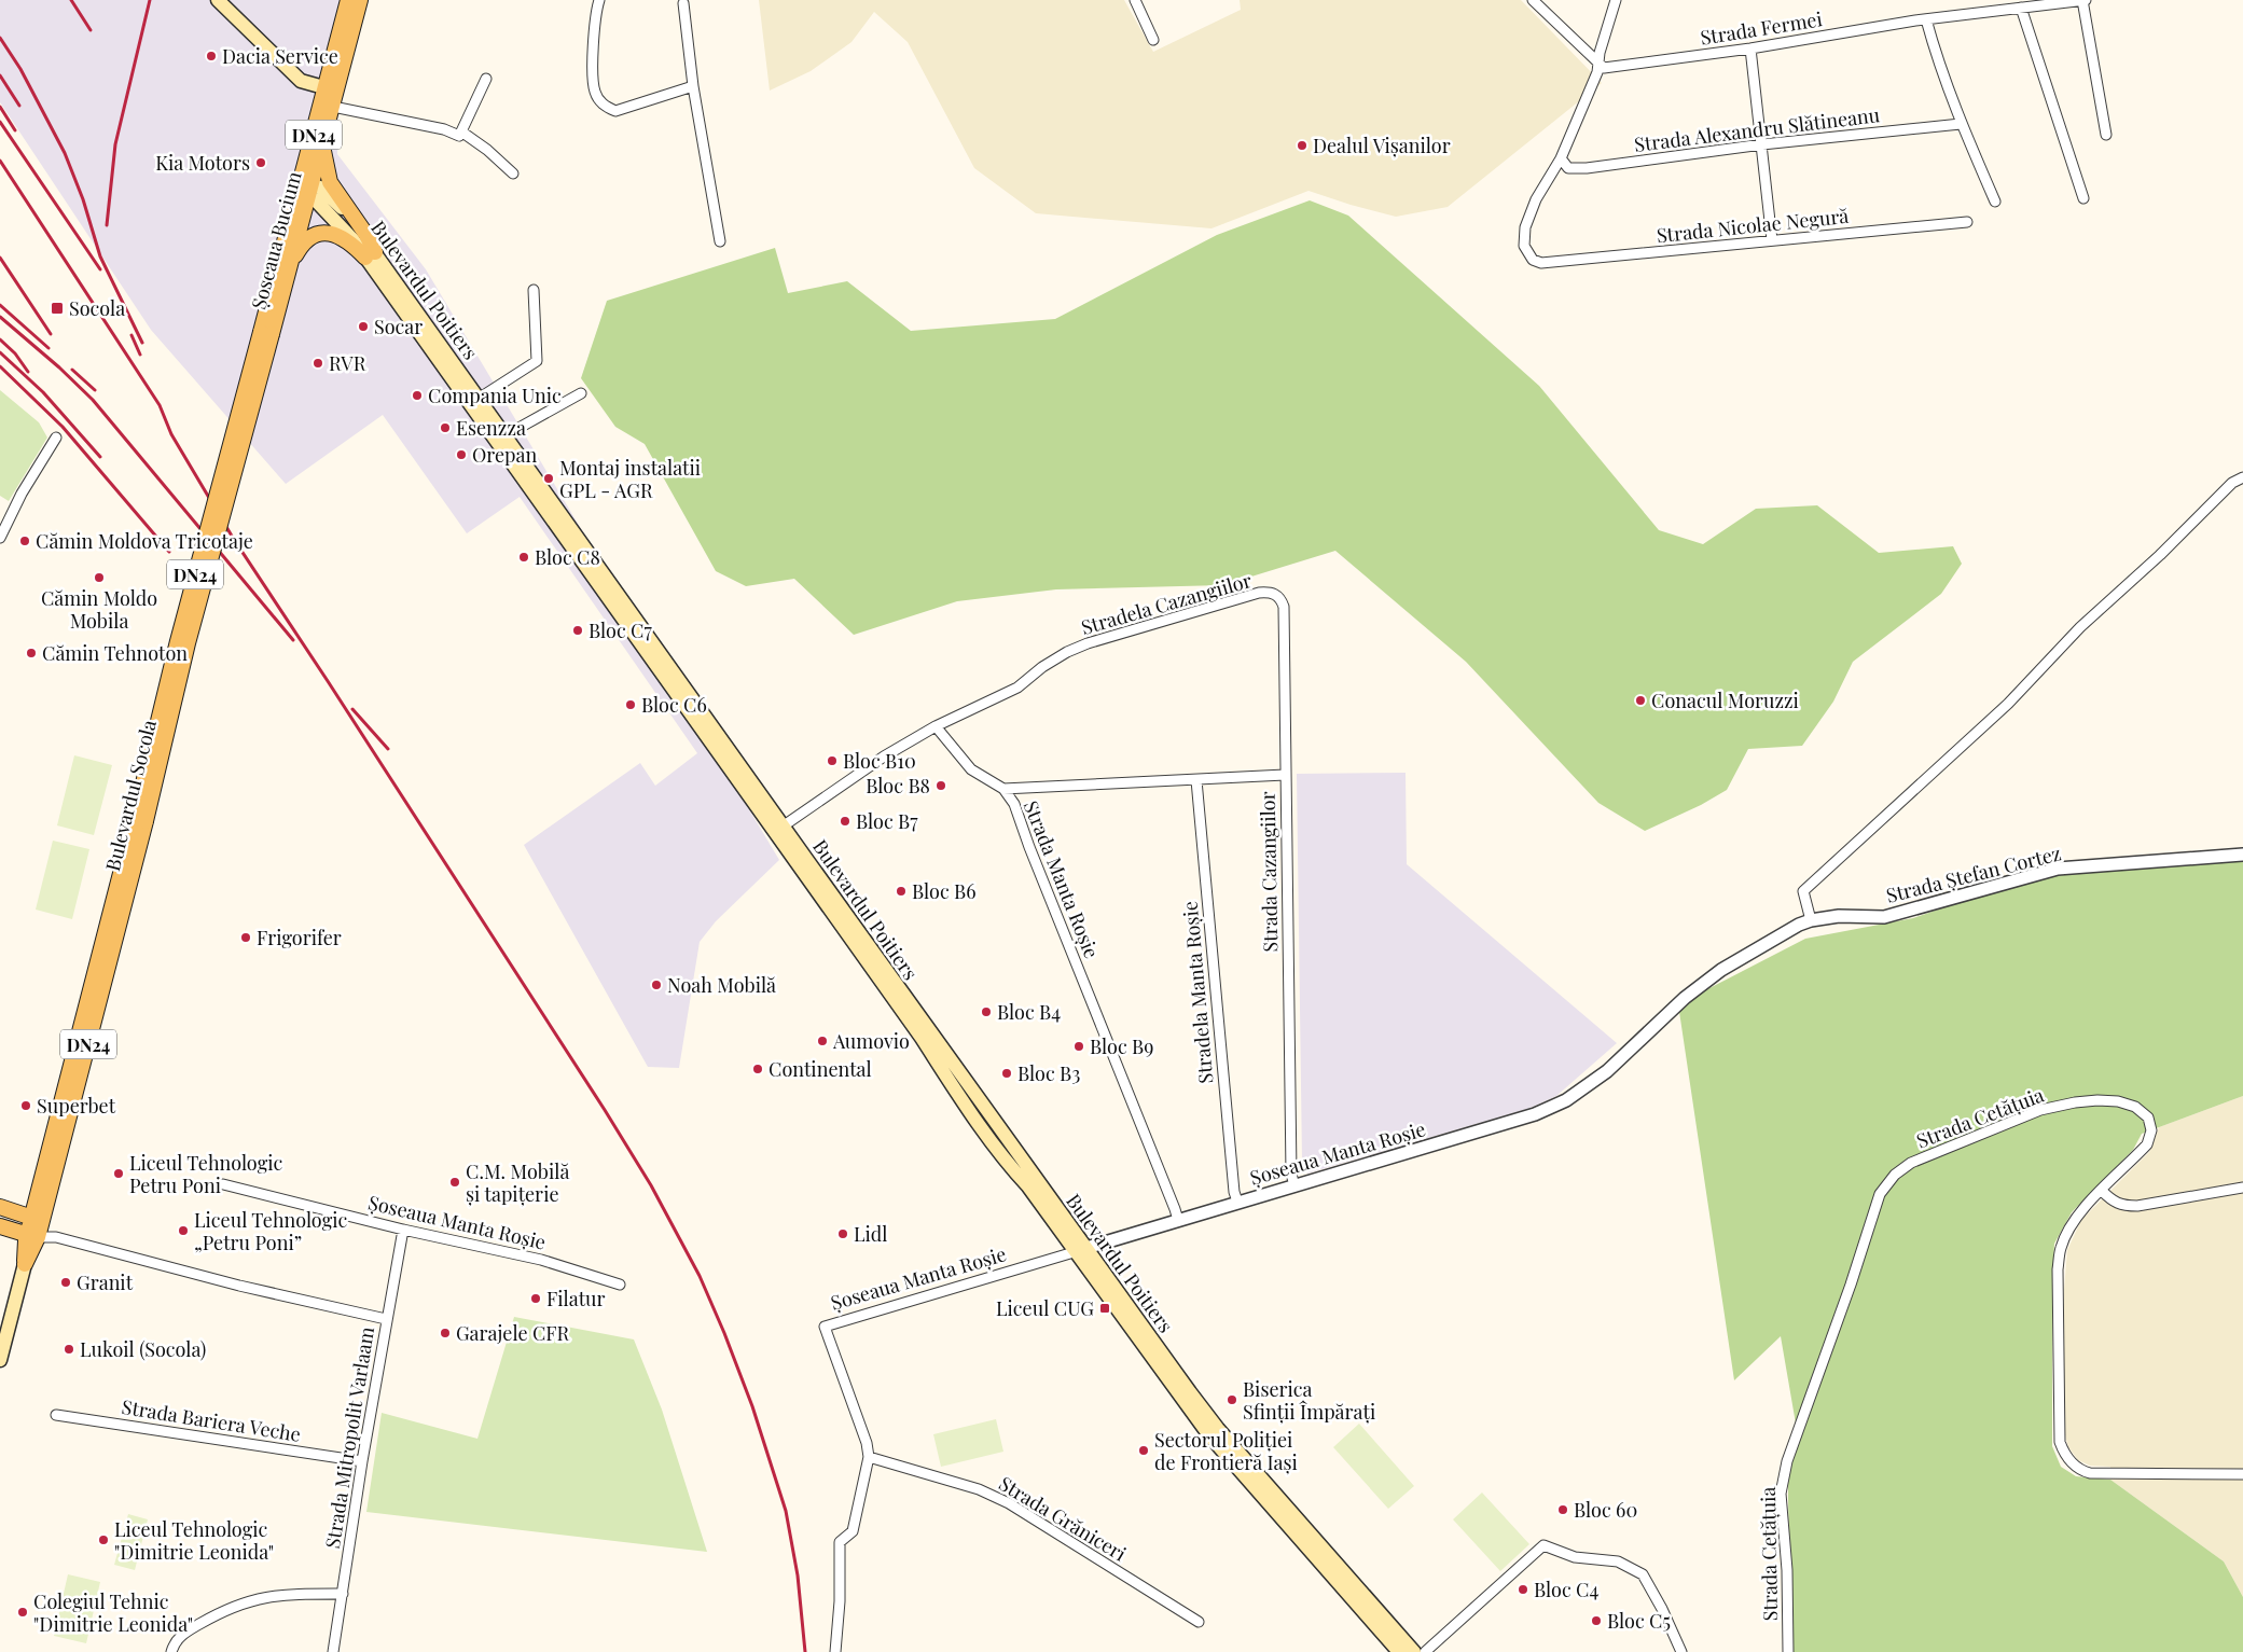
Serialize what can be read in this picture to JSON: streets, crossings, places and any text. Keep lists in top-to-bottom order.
{
  "streets": {
    "main road": [
      "DN24",
      "Șoseaua Bucium",
      "Bulevardul Poitiers",
      "Bulevardul Socola"
    ],
    "street": [
      "Strada Fermei",
      "Strada Alexandru Slătineanu",
      "Strada Nicolae Negură",
      "Stradela Cazangiilor",
      "Strada Cazangiilor",
      "Strada Ștefan Cortez",
      "Strada Manta Roșie",
      "Stradela Manta Roșie",
      "Strada Cetățuia",
      "Șoseaua Manta Roșie",
      "Strada Bariera Veche",
      "Strada Mitropolit Varlaam",
      "Strada Grăniceri"
    ]
  },
  "crossings": [
    ["Strada Alexandru Slătineanu", "Strada Nicolae Negură"],
    ["Șoseaua Bucium", "Bulevardul Poitiers"],
    ["Șoseaua Bucium", "Bulevardul Socola"],
    ["Bulevardul Poitiers", "Șoseaua Manta Roșie"],
    ["Stradela Cazangiilor", "Strada Cazangiilor"],
    ["Stradela Cazangiilor", "Strada Manta Roșie"],
    ["Strada Cazangiilor", "Strada Manta Roșie"],
    ["Strada Cazangiilor", "Stradela Manta Roșie"],
    ["Strada Cazangiilor", "Șoseaua Manta Roșie"],
    ["Strada Ștefan Cortez", "Șoseaua Manta Roșie"],
    ["Strada Manta Roșie", "Șoseaua Manta Roșie"],
    ["Stradela Manta Roșie", "Șoseaua Manta Roșie"],
    ["Șoseaua Manta Roșie", "Strada Mitropolit Varlaam"],
    ["Șoseaua Manta Roșie", "Strada Grăniceri"],
    ["Strada Bariera Veche", "Strada Mitropolit Varlaam"]
  ],
  "places": {
    "other": [
      "Dacia Service",
      "Dealul Vișanilor",
      "Kia Motors",
      "Socar",
      "RVR",
      "Compania Unic",
      "Esenzza",
      "Orepan",
      "Montaj instalatii GPL - AGR",
      "Cămin Moldova Tricotaje",
      "Bloc C8",
      "Cămin Moldo Mobila",
      "Bloc C7",
      "Cămin Tehnoton",
      "Conacul Moruzzi",
      "Bloc C6",
      "Bloc B10",
      "Bloc B8",
      "Bloc B7",
      "Bloc B6",
      "Frigorifer",
      "Noah Mobilă",
      "Bloc B4",
      "Aumovio",
      "Bloc B9",
      "Continental",
      "Bloc B3",
      "Superbet",
      "Liceul Tehnologic Petru Poni",
      "C.M. Mobilă și tapițerie",
      "Liceul Tehnologic „Petru Poni”",
      "Lidl",
      "Granit",
      "Filatur",
      "Garajele CFR",
      "Lukoil (Socola)",
      "Biserica Sfinții Împărați",
      "Sectorul Poliției de Frontieră Iași",
      "Bloc 60",
      "Liceul Tehnologic \"Dimitrie Leonida\"",
      "Bloc C4",
      "Colegiul Tehnic \"Dimitrie Leonida\"",
      "Bloc C5"
    ],
    "transit": ["Socola", "Liceul CUG"]
  }
}
